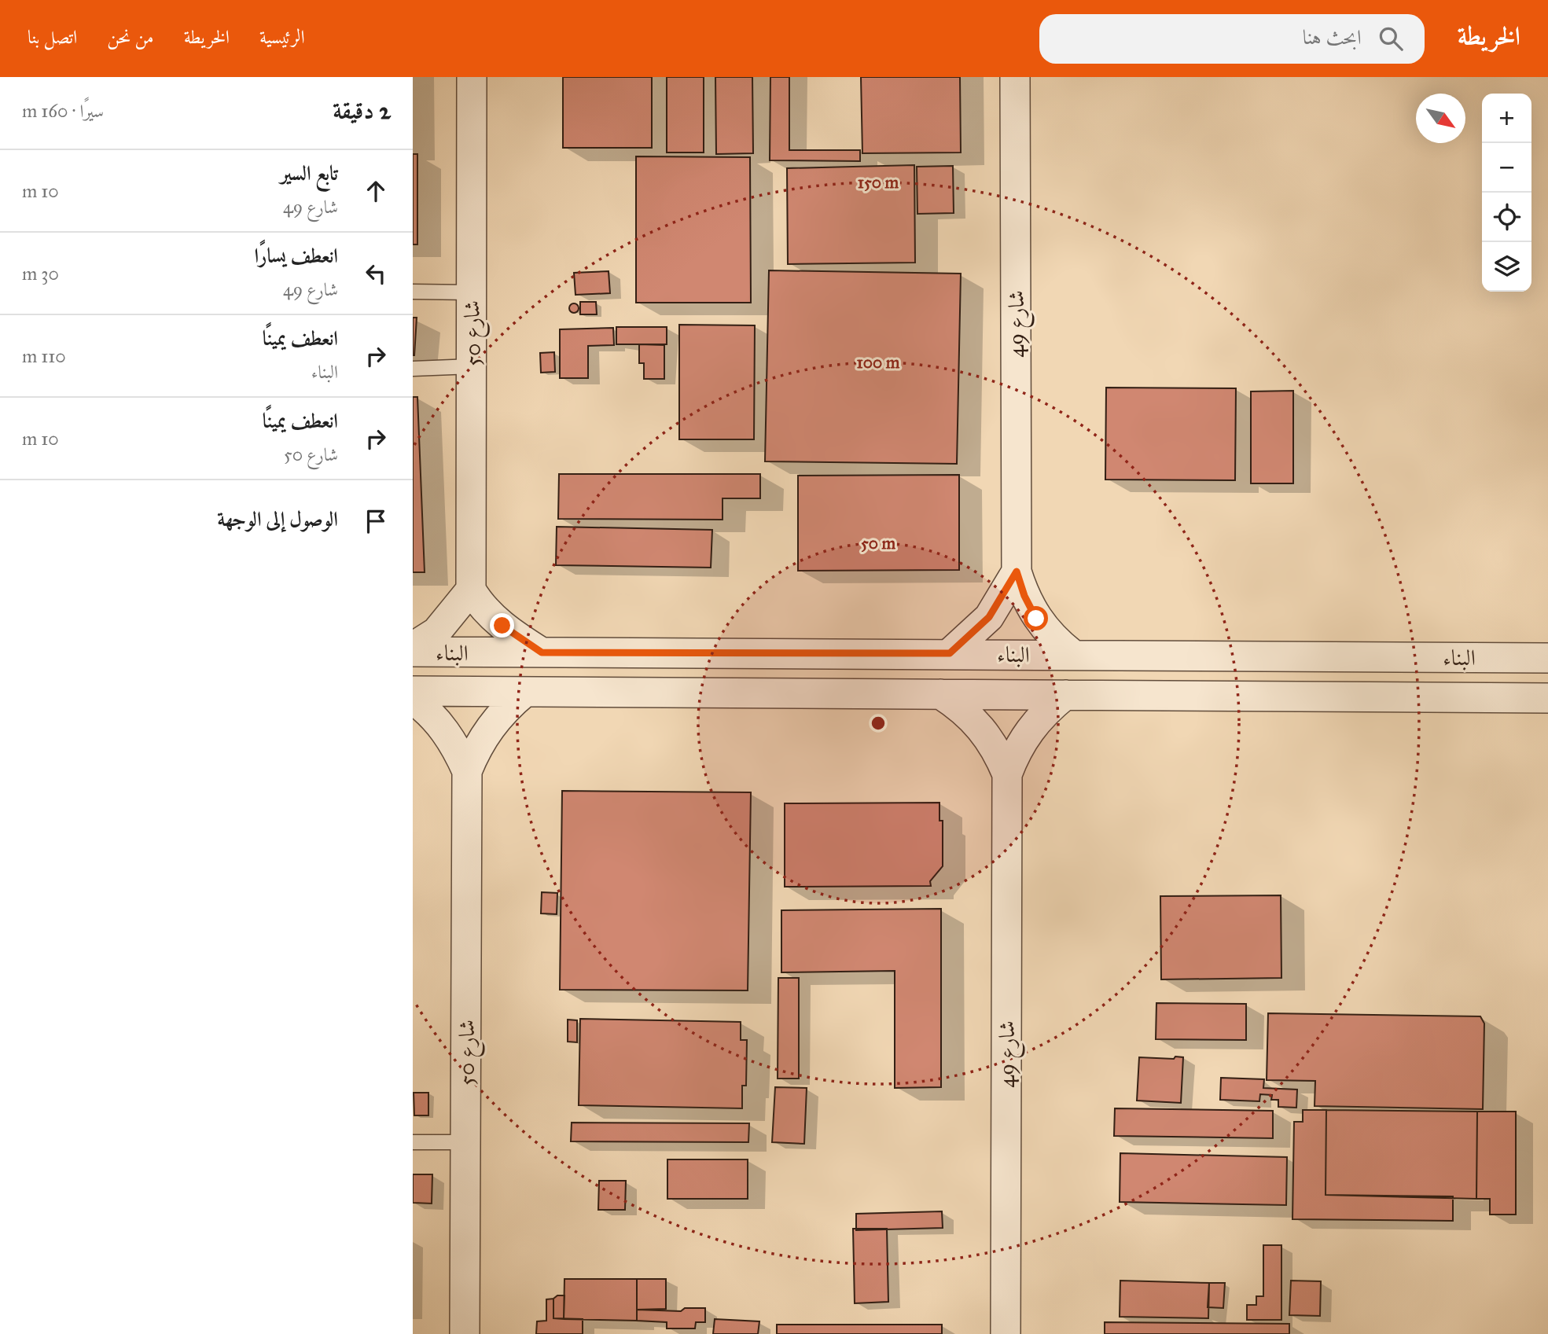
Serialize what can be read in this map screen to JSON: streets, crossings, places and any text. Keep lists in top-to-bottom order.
{
  "streets": {
    "street": ["شارع 49", "شارع 50", "البناء"]
  },
  "crossings": [
    ["شارع 49", "البناء"],
    ["شارع 50", "البناء"]
  ],
  "north": "bottom right",
  "page": {
    "header": "الخريطة",
    "search": "ابحث هنا",
    "nav": [
      "الرئيسية",
      "الخريطة",
      "من نحن",
      "اتصل بنا"
    ],
    "heading": ["2 دقيقة", "سيرًا · 160 m"],
    "map_buttons": ["+", "−"],
    "list": [
      ["تابع السير", "شارع 49", "10 m"],
      ["انعطف يسارًا", "شارع 49", "30 m"],
      ["انعطف يمينًا", "البناء", "110 m"],
      ["انعطف يمينًا", "شارع 50", "10 m"],
      "الوصول إلى الوجهة"
    ]
  },
  "rings": ["150 m", "100 m", "50 m"]
}
